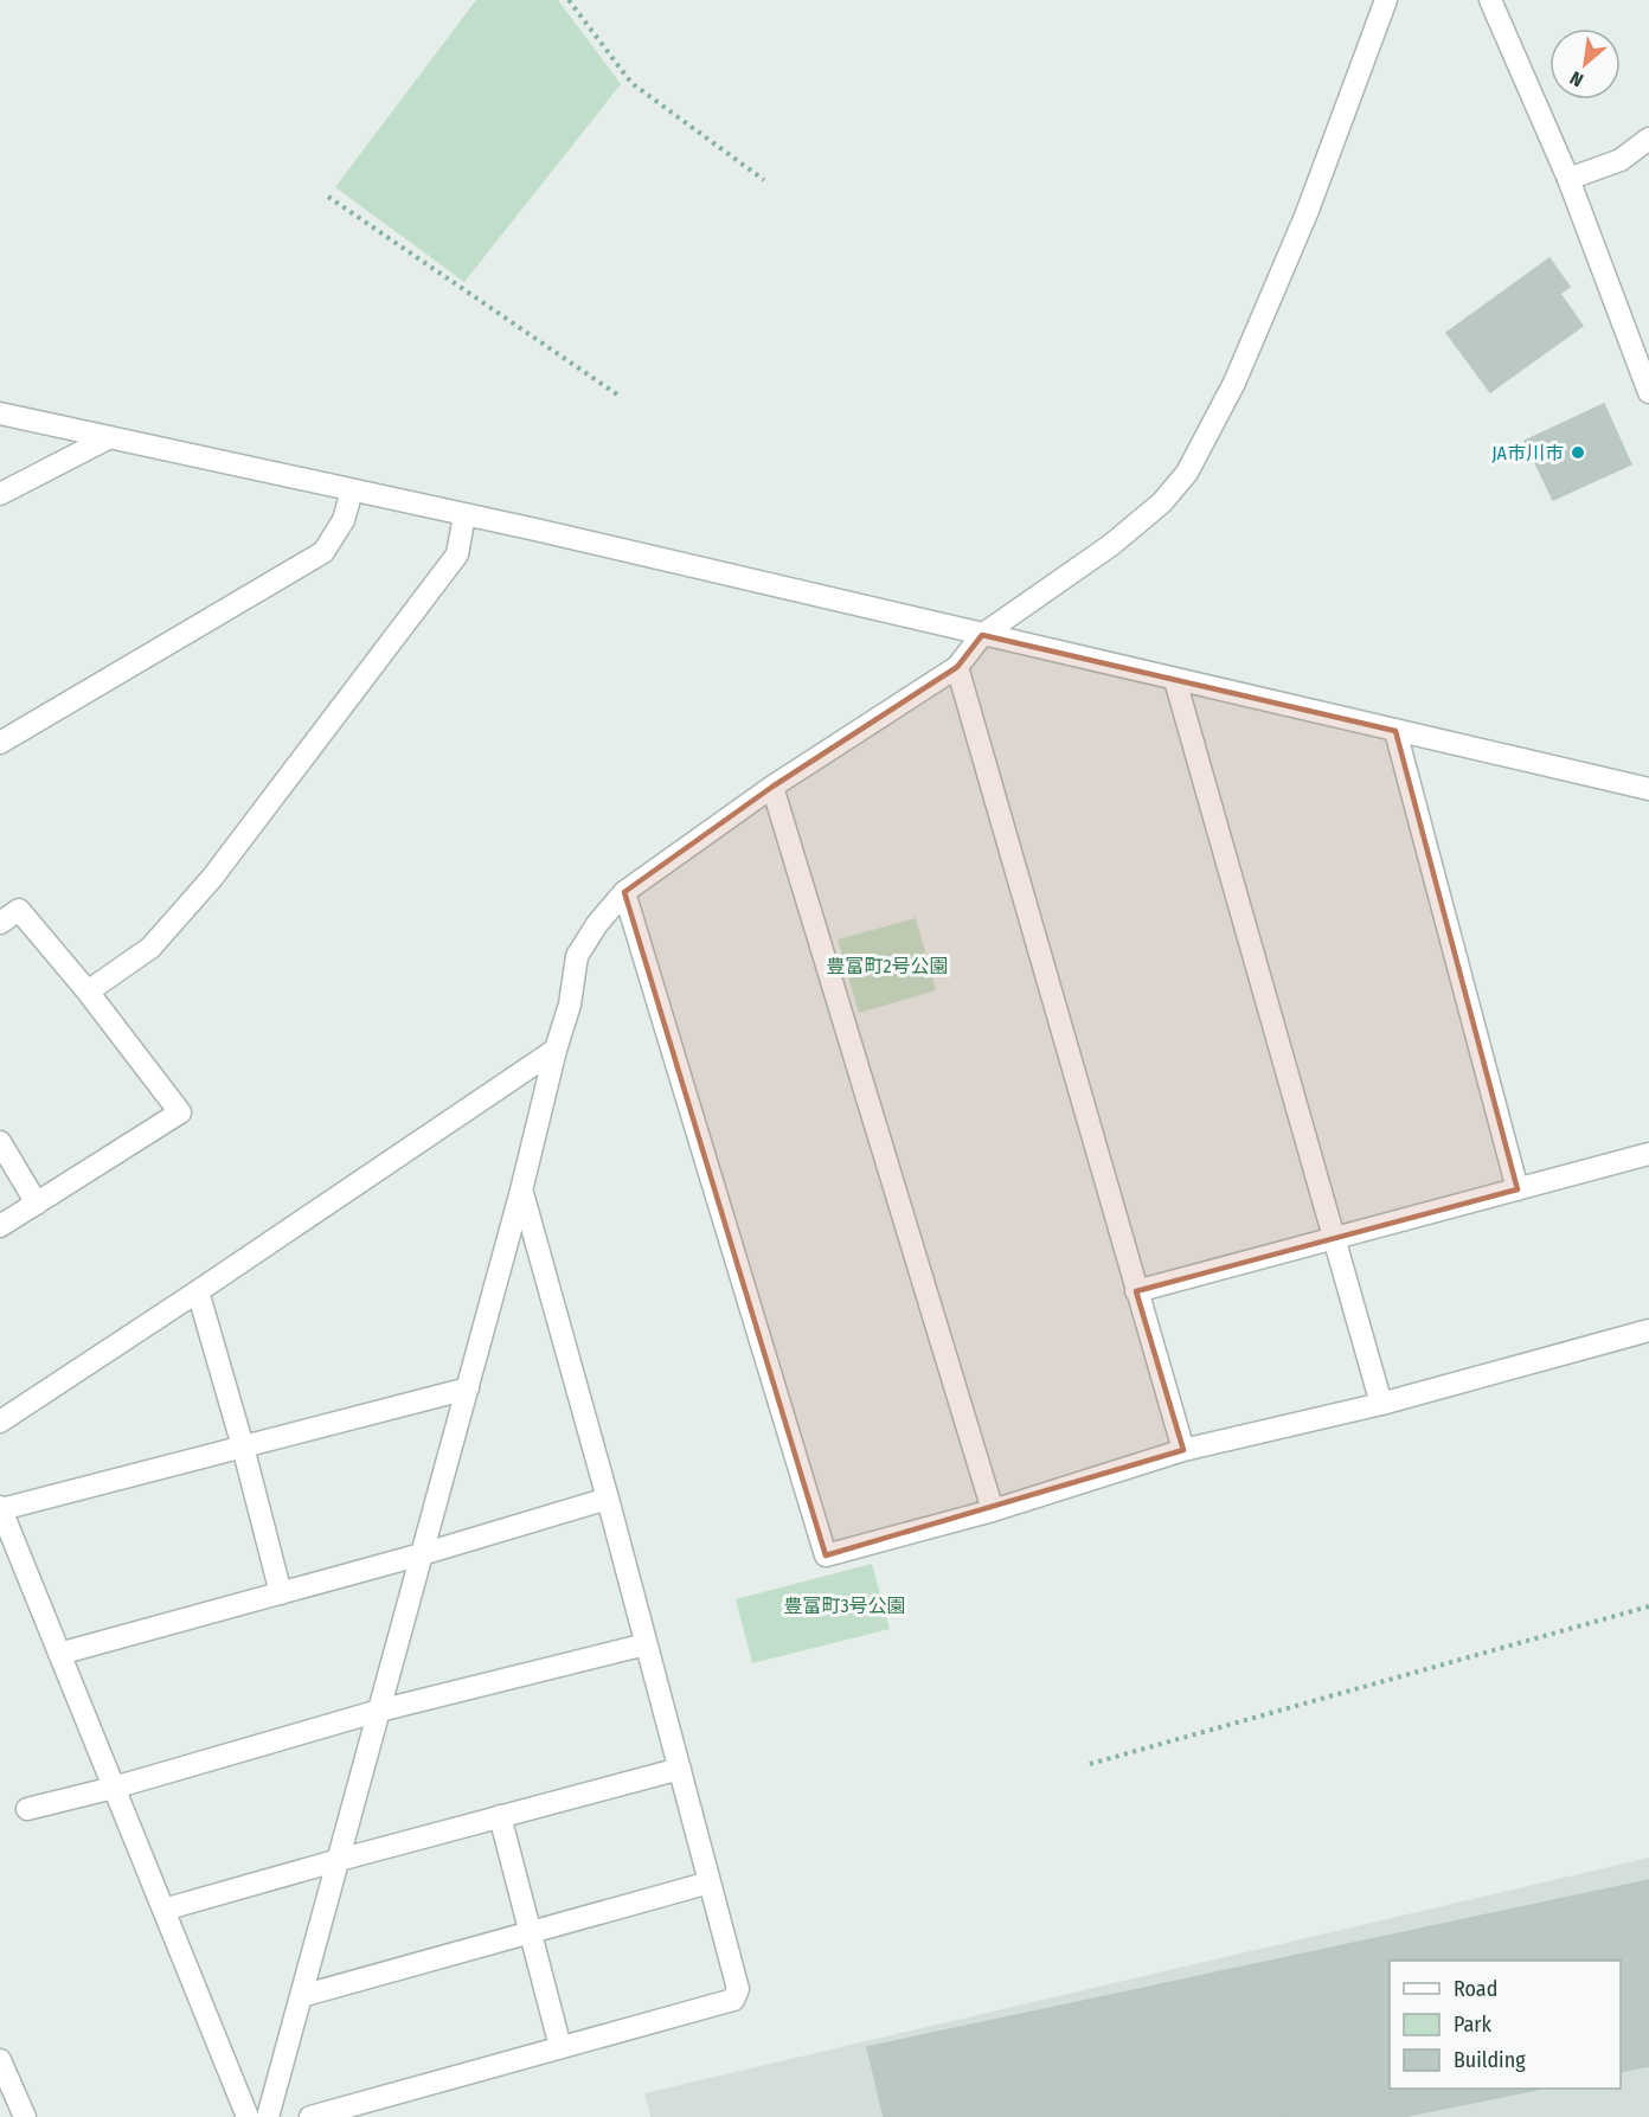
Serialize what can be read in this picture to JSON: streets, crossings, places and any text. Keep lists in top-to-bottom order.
{
  "parks": ["豊富町2号公園", "豊富町3号公園"],
  "places": ["JA市川市"],
  "legend": ["Road", "Park", "Building"],
  "north": "bottom left"
}
